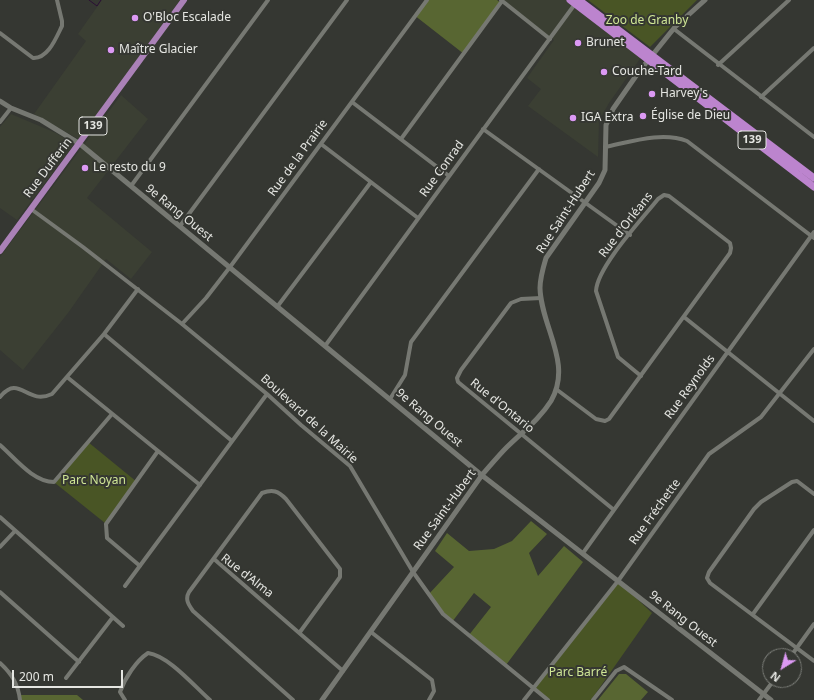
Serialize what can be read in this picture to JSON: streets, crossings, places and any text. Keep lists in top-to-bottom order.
{
  "streets": {
    "highway": ["139"],
    "main road": ["Rue Dufferin"],
    "street": [
      "Rue de la Prairie",
      "Rue Conrad",
      "Rue Saint-Hubert",
      "9e Rang Ouest",
      "Rue d'Orléans",
      "Rue Reynolds",
      "Rue d'Ontario",
      "Boulevard de la Mairie",
      "Rue Fréchette",
      "Rue d'Alma"
    ]
  },
  "crossings": [
    ["139", "Rue Conrad"],
    ["139", "Rue Saint-Hubert"],
    ["Rue de la Prairie", "9e Rang Ouest"],
    ["Rue de la Prairie", "Boulevard de la Mairie"],
    ["Rue Dufferin", "9e Rang Ouest"],
    ["Rue Dufferin", "Boulevard de la Mairie"],
    ["Rue Conrad", "9e Rang Ouest"],
    ["Rue Saint-Hubert", "9e Rang Ouest"],
    ["Rue Saint-Hubert", "Rue d'Orléans"],
    ["Rue Saint-Hubert", "Rue d'Ontario"],
    ["Rue Saint-Hubert", "Boulevard de la Mairie"],
    ["Rue Saint-Hubert", "Rue d'Alma"],
    ["9e Rang Ouest", "Rue Reynolds"],
    ["9e Rang Ouest", "Rue Fréchette"],
    ["Rue Reynolds", "Rue d'Ontario"],
    ["Boulevard de la Mairie", "Rue Fréchette"]
  ],
  "parks": ["Zoo de Granby", "Parc Noyan", "Parc Barré"],
  "places": [
    "O'Bloc Escalade",
    "Brunet",
    "Maître Glacier",
    "Couche-Tard",
    "Harvey's",
    "Église de Dieu",
    "IGA Extra",
    "Le resto du 9"
  ],
  "scale_bar": "200 m",
  "north": "bottom left"
}
